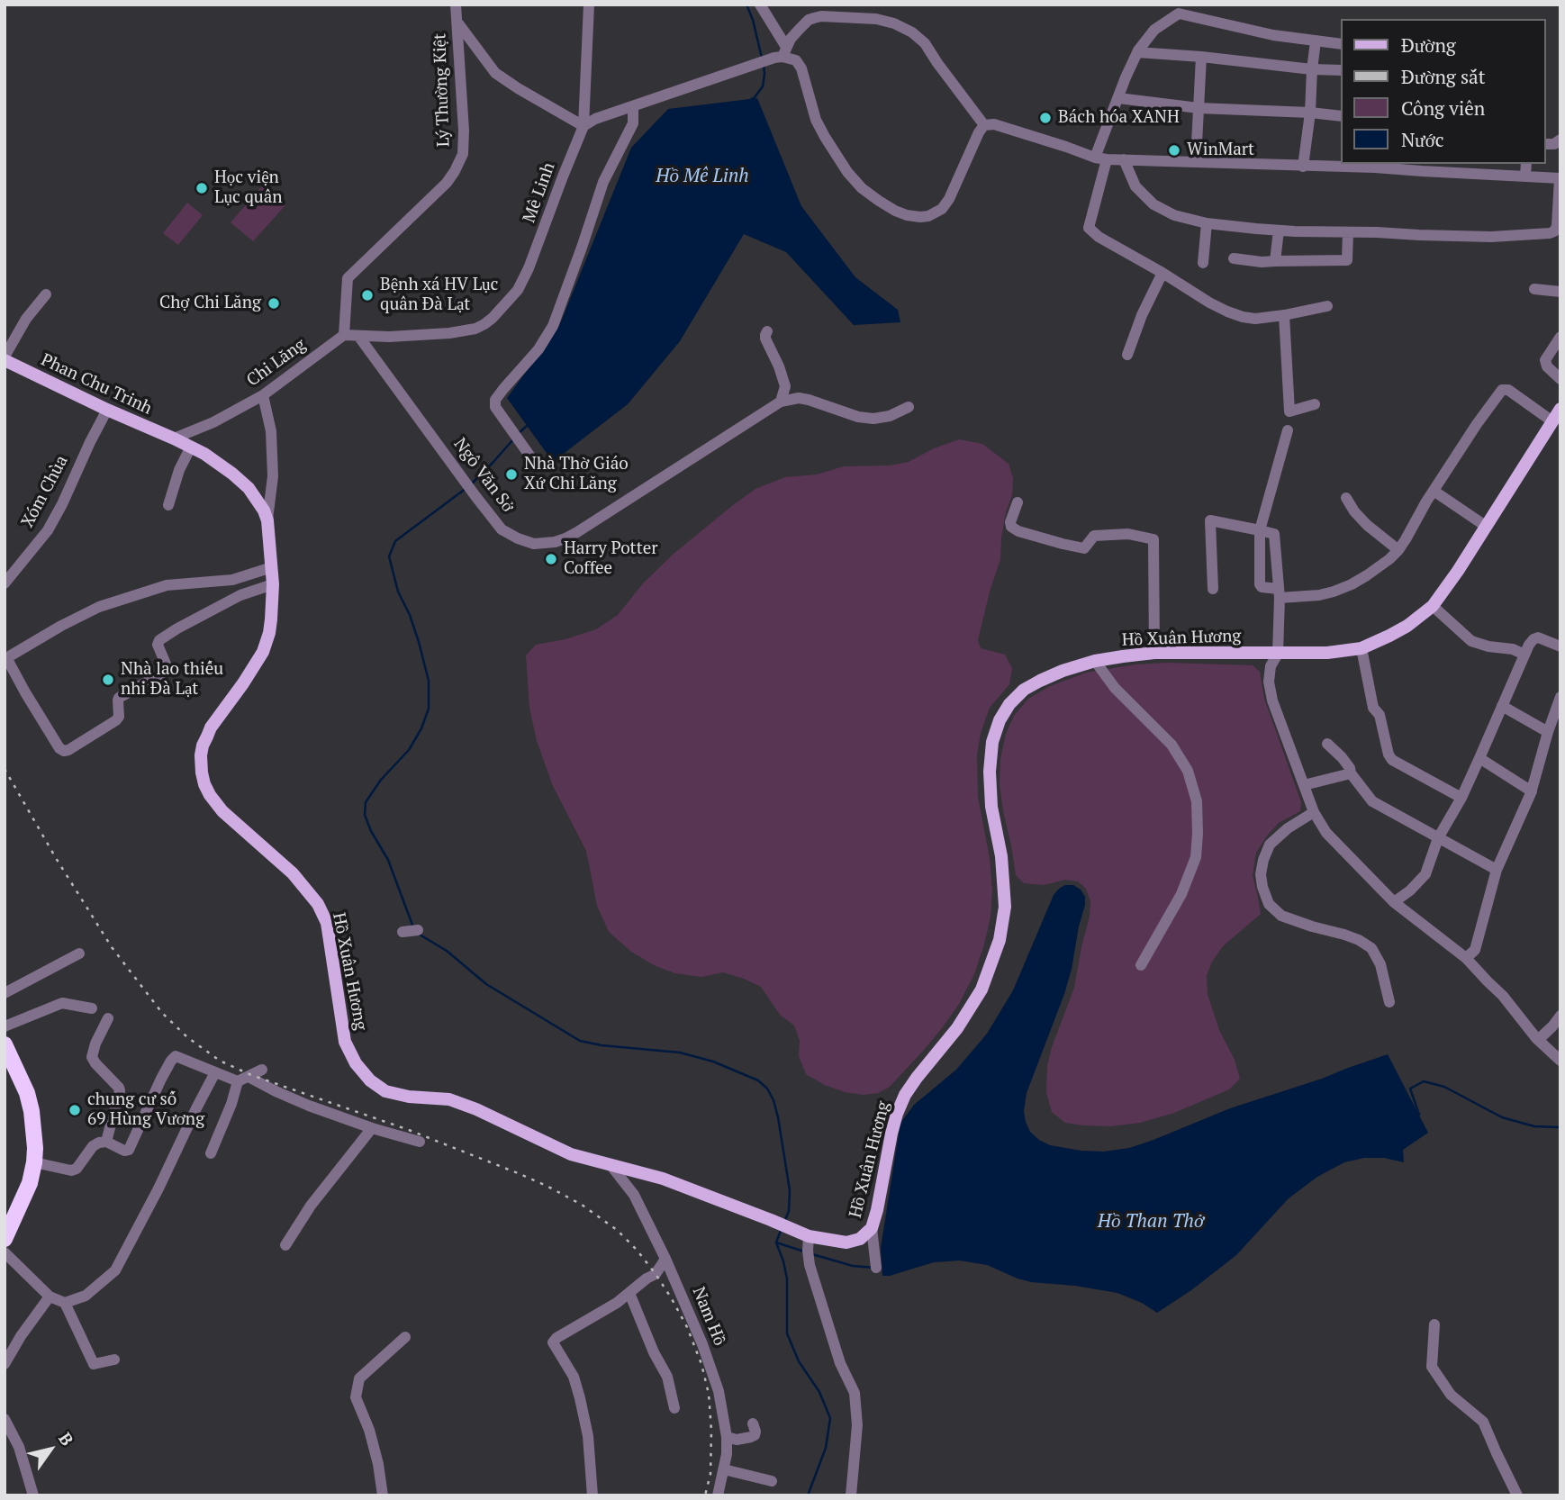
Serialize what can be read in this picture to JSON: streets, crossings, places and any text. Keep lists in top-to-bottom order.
{
  "streets": {
    "main road": ["Phan Chu Trinh", "Hồ Xuân Hương"],
    "street": [
      "Lý Thường Kiệt",
      "Mê Linh",
      "Chi Lăng",
      "Ngô Văn Sở",
      "Xóm Chùa",
      "Nam Hồ"
    ]
  },
  "crossings": [
    ["Lý Thường Kiệt", "Mê Linh"],
    ["Lý Thường Kiệt", "Chi Lăng"],
    ["Mê Linh", "Chi Lăng"],
    ["Mê Linh", "Ngô Văn Sở"],
    ["Chi Lăng", "Phan Chu Trinh"],
    ["Chi Lăng", "Hồ Xuân Hương"],
    ["Phan Chu Trinh", "Xóm Chùa"],
    ["Phan Chu Trinh", "Hồ Xuân Hương"],
    ["Hồ Xuân Hương", "Nam Hồ"]
  ],
  "water": ["Hồ Mê Linh", "Hồ Than Thở"],
  "places": [
    "Bách hóa XANH",
    "WinMart",
    "Học viện Lục quân",
    "Bệnh xá HV Lục quân Đà Lạt",
    "Chợ Chi Lăng",
    "Nhà Thờ Giáo Xứ Chi Lăng",
    "Harry Potter Coffee",
    "Nhà lao thiếu nhi Đà Lạt",
    "chung cư số 69 Hùng Vương"
  ],
  "legend": [
    "Đường",
    "Đường sắt",
    "Công viên",
    "Nước"
  ],
  "north": "top right"
}
